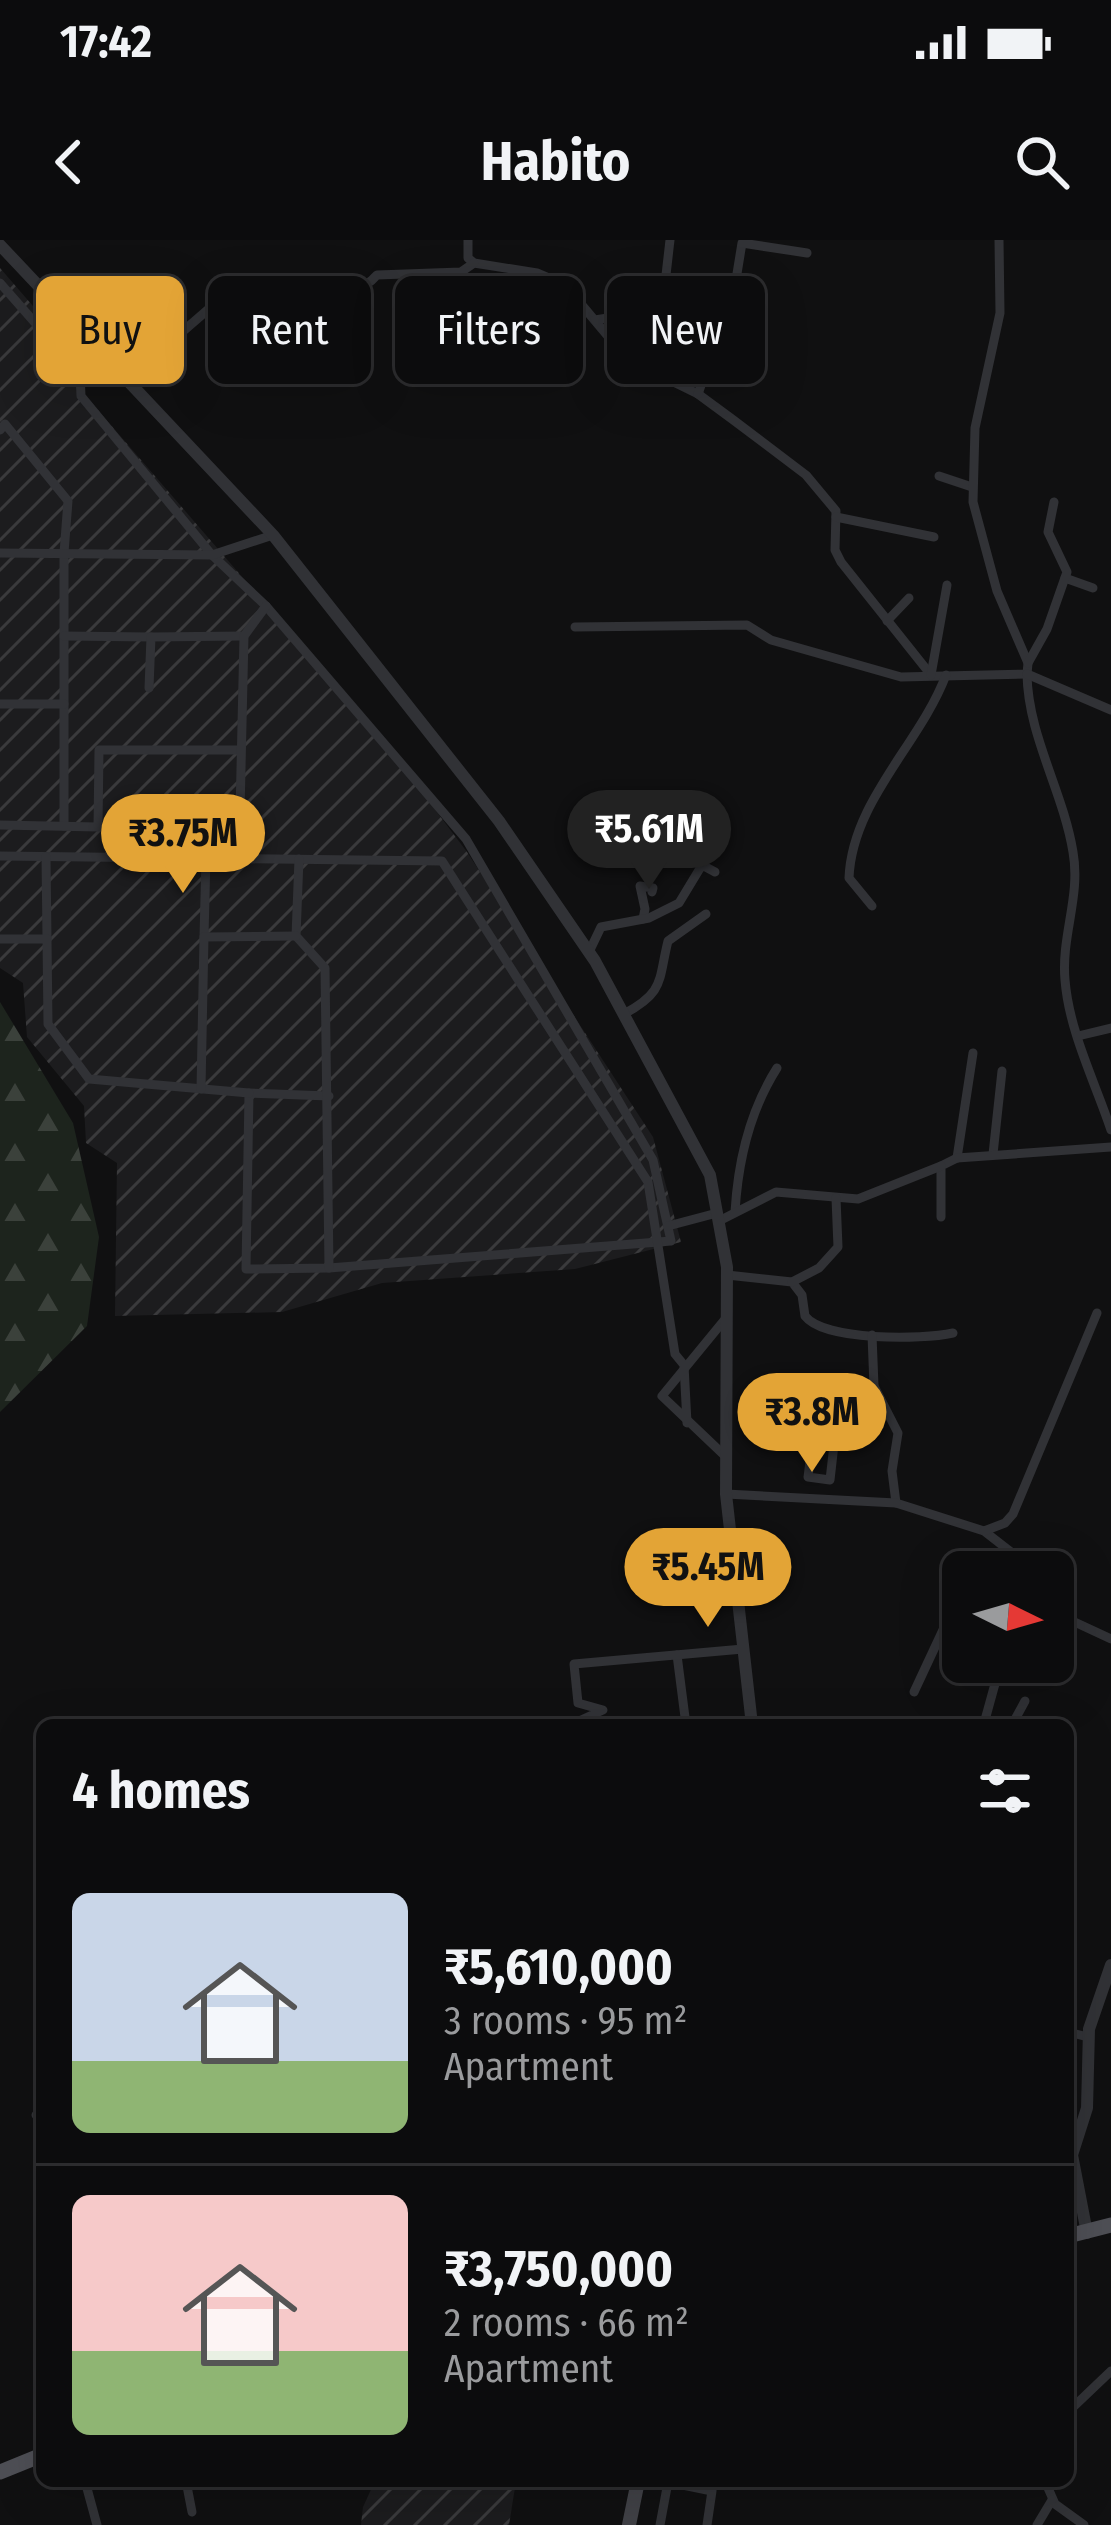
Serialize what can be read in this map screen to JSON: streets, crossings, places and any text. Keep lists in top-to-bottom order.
{
  "north": "right",
  "page": {
    "status": "17:42",
    "header": "Habito",
    "chip": [
      "Buy",
      "Rent",
      "Filters",
      "New"
    ],
    "price": [
      "₹5.61M",
      "₹3.75M",
      "₹3.8M",
      "₹5.45M"
    ],
    "heading": "4 homes",
    "list": [
      {
        "name": "₹5,610,000",
        "note": "3 rooms · 95 m² · Apartment"
      },
      {
        "name": "₹3,750,000",
        "note": "2 rooms · 66 m² · Apartment"
      }
    ]
  }
}
